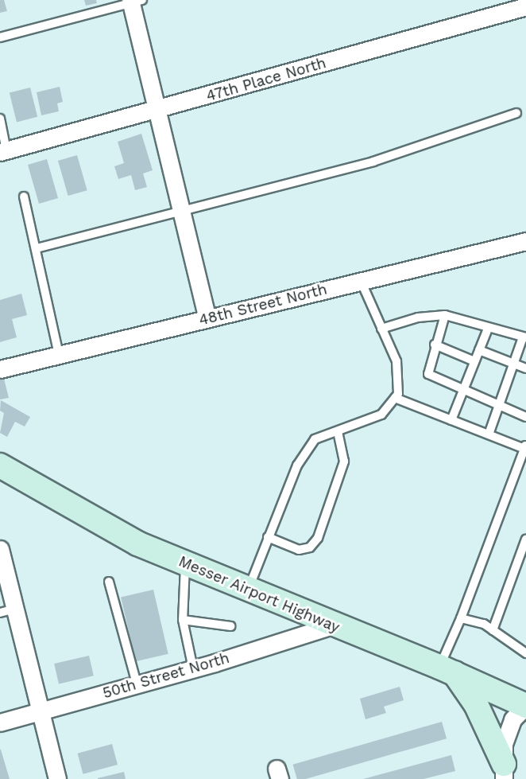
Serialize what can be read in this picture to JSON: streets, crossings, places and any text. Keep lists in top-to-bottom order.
{
  "streets": {
    "main road": ["Messer Airport Highway"],
    "street": ["47th Place North", "48th Street North", "50th Street North"]
  },
  "crossings": [
    ["Messer Airport Highway", "50th Street North"]
  ]
}
